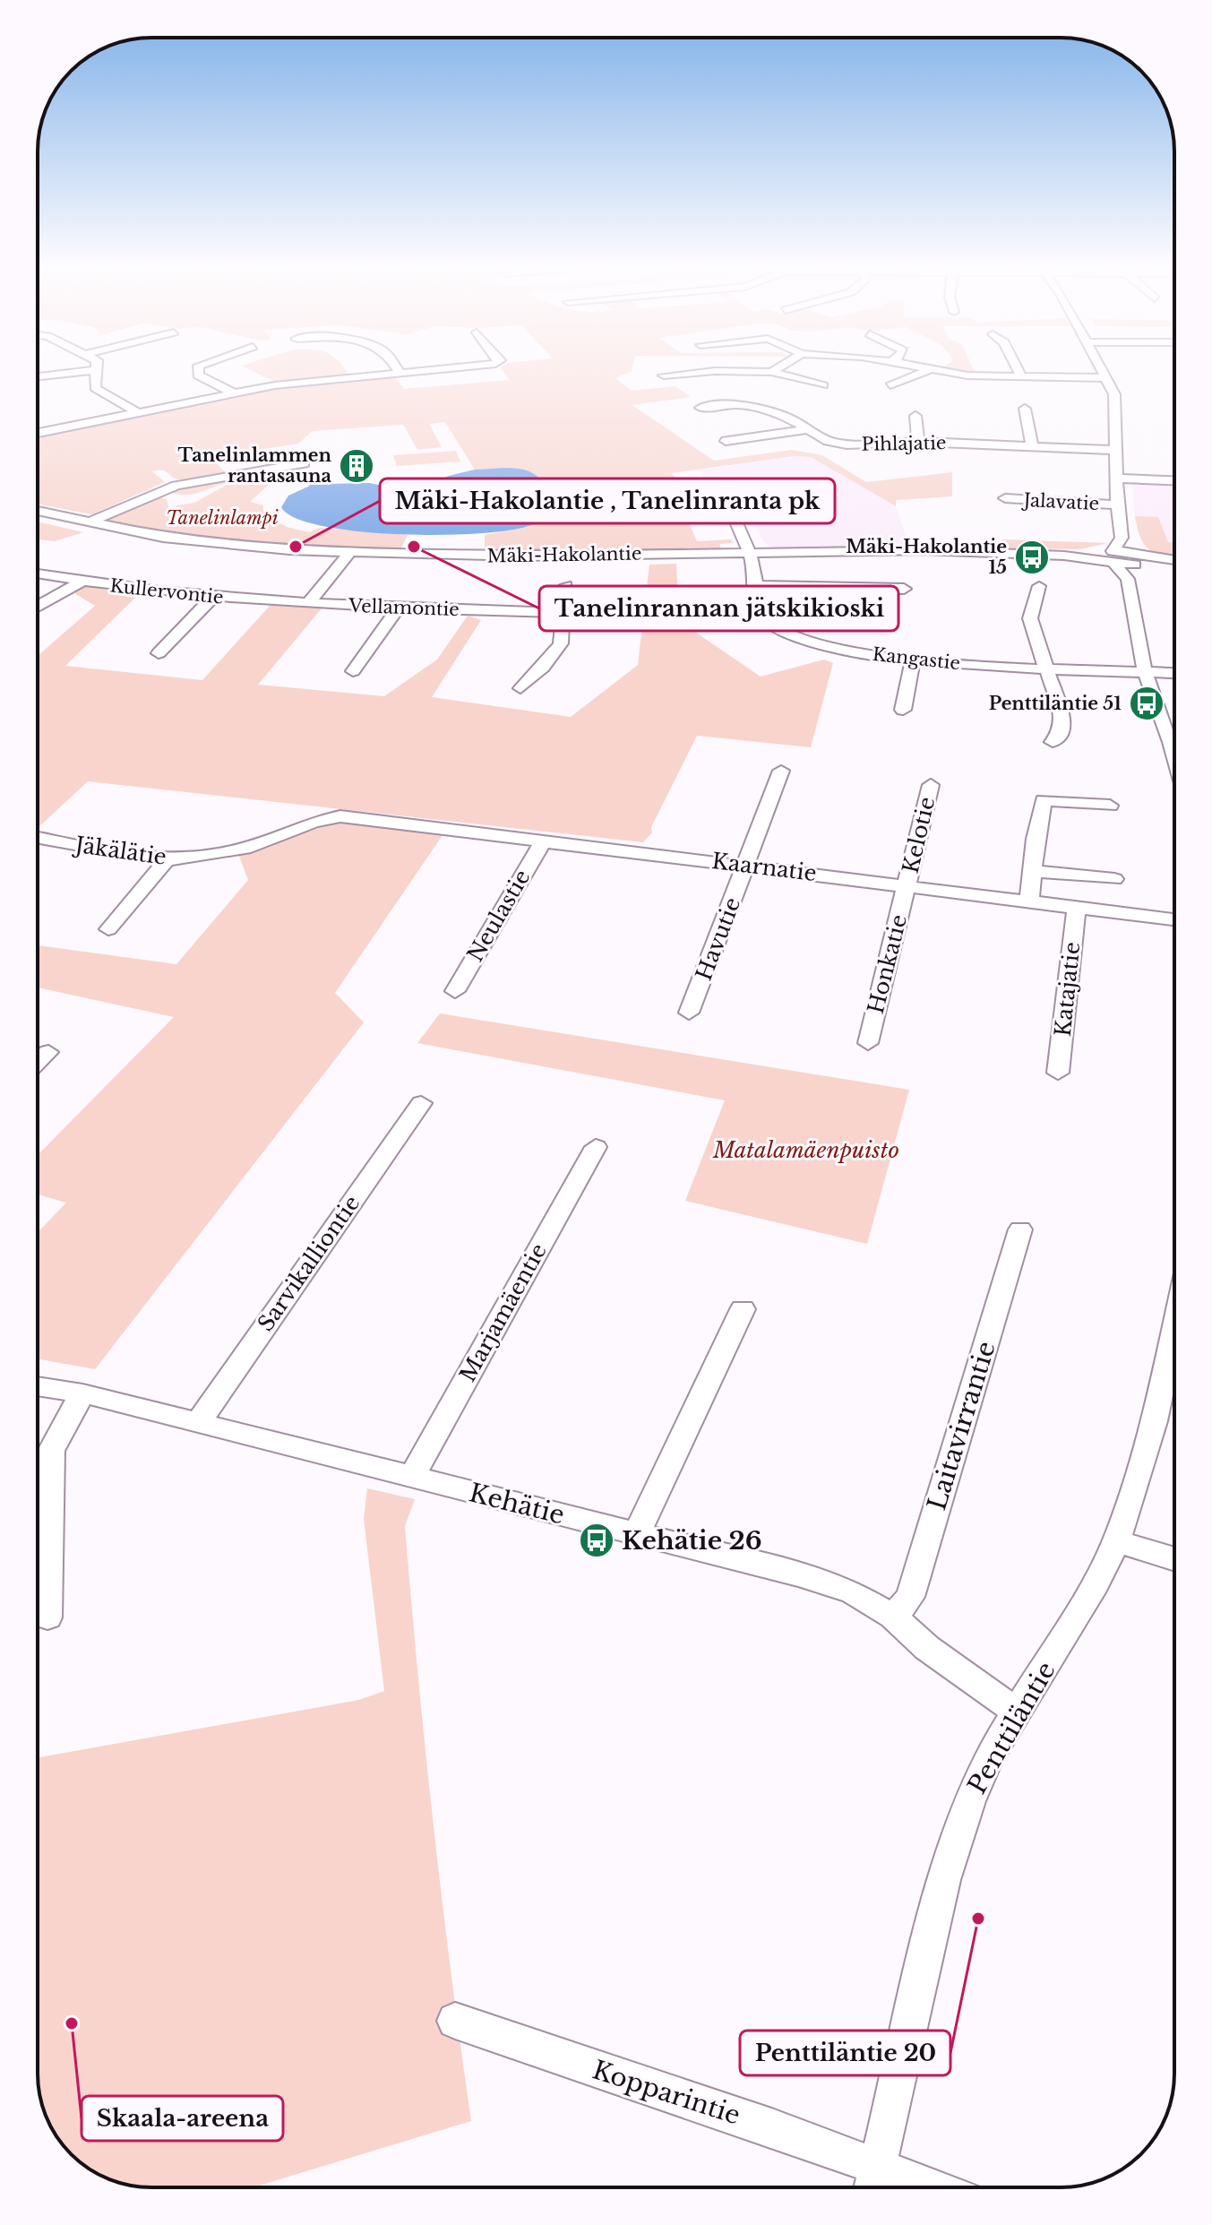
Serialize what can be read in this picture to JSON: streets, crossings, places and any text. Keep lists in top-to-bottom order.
{
  "streets": {
    "street": [
      "Pihlajatie",
      "Jalavatie",
      "Mäki-Hakolantie",
      "Kullervontie",
      "Vellamontie",
      "Kangastie",
      "Kelotie",
      "Jäkälätie",
      "Kaarnatie",
      "Neulastie",
      "Havutie",
      "Honkatie",
      "Katajatie",
      "Sarvikalliontie",
      "Marjamäentie",
      "Laitavirrantie",
      "Kehätie",
      "Penttiläntie",
      "Kopparintie"
    ]
  },
  "crossings": [
    ["Mäki-Hakolantie", "Vellamontie"],
    ["Mäki-Hakolantie", "Kangastie"],
    ["Kullervontie", "Vellamontie"],
    ["Kelotie", "Kaarnatie"],
    ["Kelotie", "Honkatie"],
    ["Jäkälätie", "Kaarnatie"],
    ["Kaarnatie", "Neulastie"],
    ["Kaarnatie", "Havutie"],
    ["Kaarnatie", "Honkatie"],
    ["Kaarnatie", "Katajatie"],
    ["Sarvikalliontie", "Kehätie"],
    ["Marjamäentie", "Kehätie"],
    ["Laitavirrantie", "Kehätie"],
    ["Kehätie", "Penttiläntie"],
    ["Penttiläntie", "Kopparintie"]
  ],
  "parks": ["Tanelinlampi", "Matalamäenpuisto"],
  "places": {
    "building": ["Tanelinlammen rantasauna"],
    "other": [
      "Mäki-Hakolantie , Tanelinranta pk",
      "Tanelinrannan jätskikioski",
      "Penttiläntie 20",
      "Skaala-areena"
    ],
    "bus stop": ["Mäki-Hakolantie 15", "Penttiläntie 51", "Kehätie 26"]
  }
}
